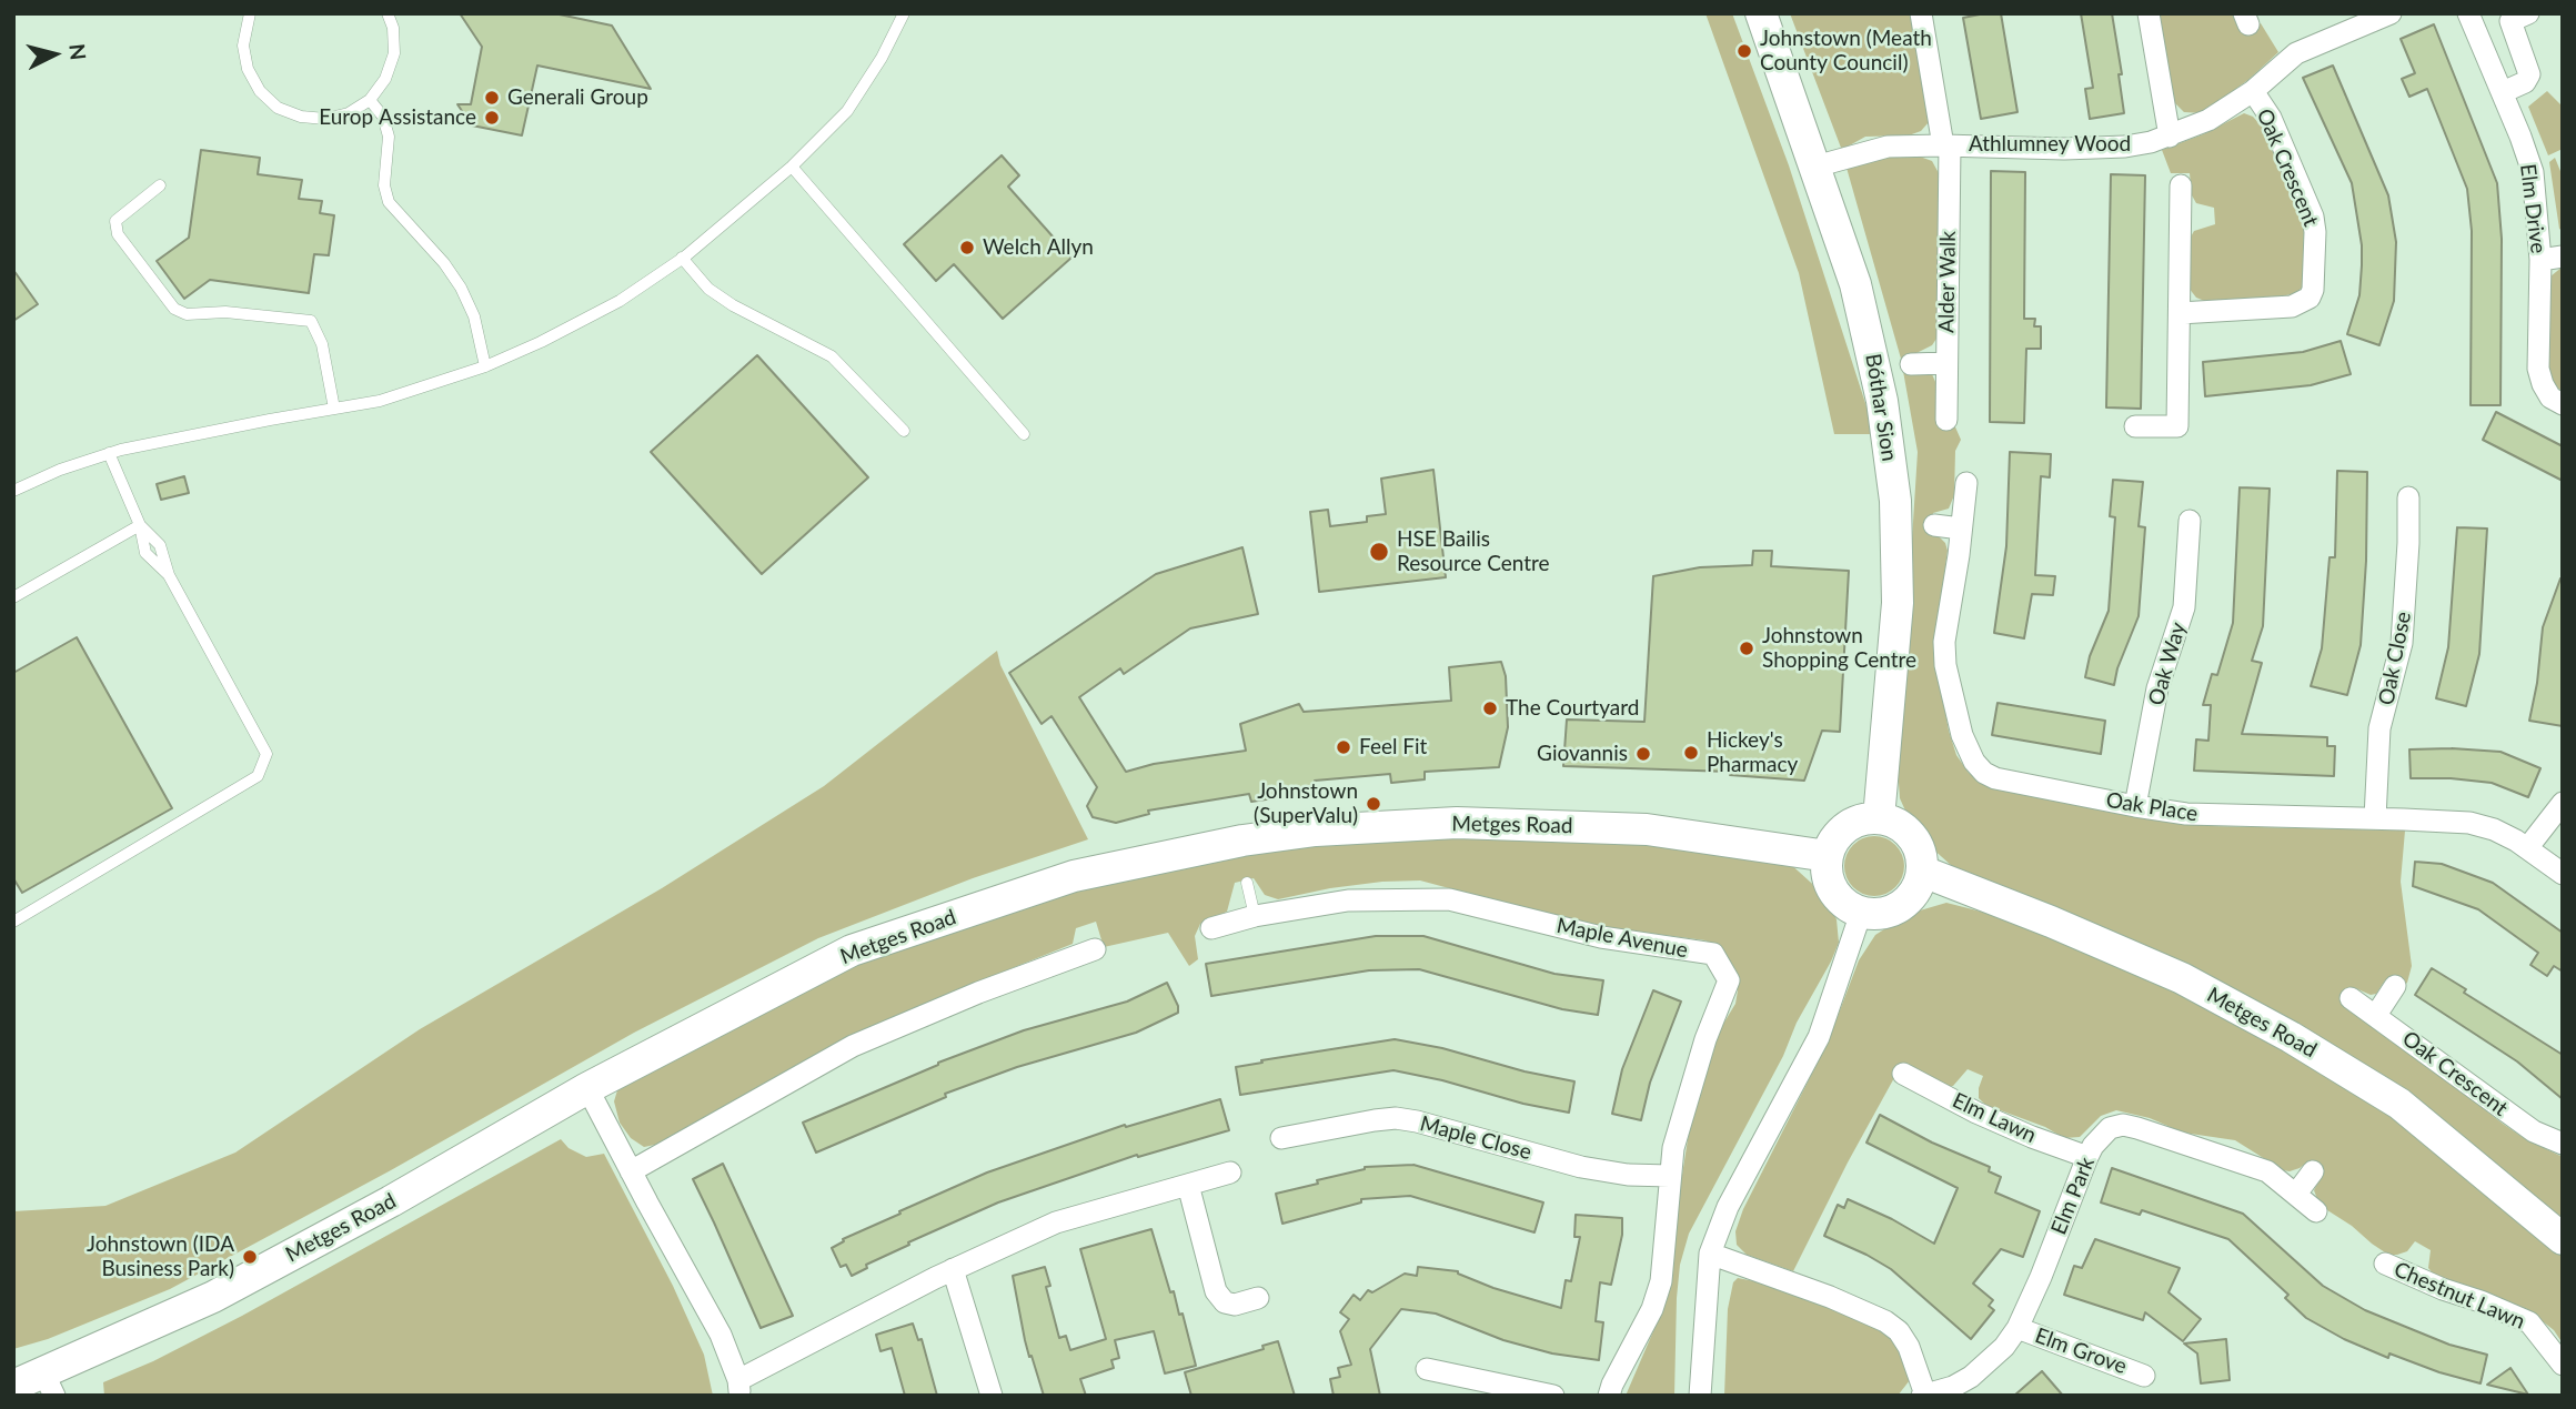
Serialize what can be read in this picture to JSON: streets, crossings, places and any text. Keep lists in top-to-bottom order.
{
  "streets": {
    "street": [
      "Athlumney Wood",
      "Oak Crescent",
      "Elm Drive",
      "Alder Walk",
      "Bóthar Sion",
      "Oak Close",
      "Oak Way",
      "Oak Place",
      "Metges Road",
      "Maple Avenue",
      "Elm Lawn",
      "Maple Close",
      "Elm Park",
      "Chestnut Lawn",
      "Elm Grove"
    ]
  },
  "crossings": [
    ["Athlumney Wood", "Oak Crescent"],
    ["Athlumney Wood", "Alder Walk"],
    ["Athlumney Wood", "Bóthar Sion"],
    ["Bóthar Sion", "Metges Road"],
    ["Oak Close", "Oak Place"],
    ["Oak Way", "Oak Place"],
    ["Maple Avenue", "Maple Close"],
    ["Elm Lawn", "Elm Park"],
    ["Elm Park", "Elm Grove"]
  ],
  "places": [
    "Johnstown (Meath County Council)",
    "Generali Group",
    "Europ Assistance",
    "Welch Allyn",
    "HSE Bailis Resource Centre",
    "Johnstown Shopping Centre",
    "The Courtyard",
    "Feel Fit",
    "Hickey's Pharmacy",
    "Giovannis",
    "Johnstown (SuperValu)",
    "Johnstown (IDA Business Park)"
  ],
  "north": "right"
}
